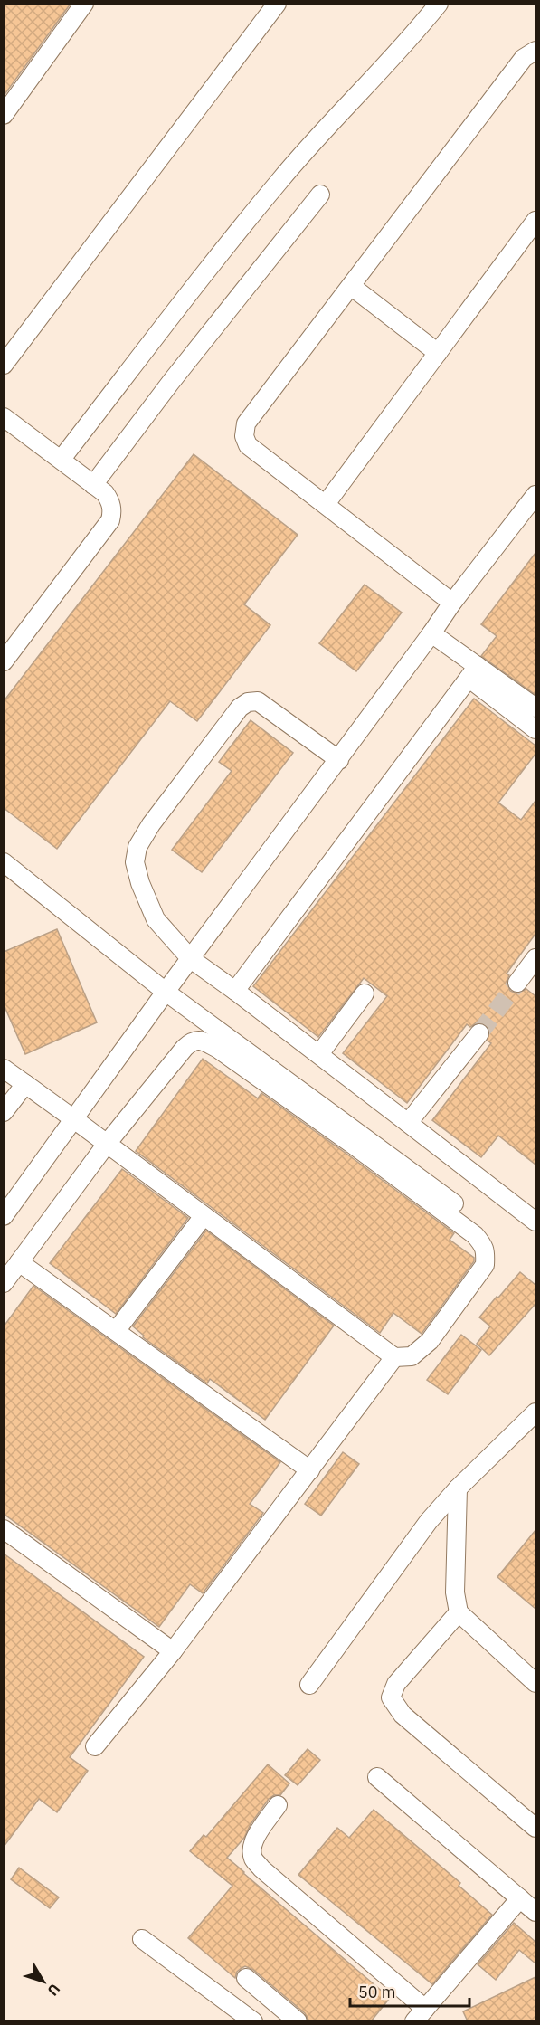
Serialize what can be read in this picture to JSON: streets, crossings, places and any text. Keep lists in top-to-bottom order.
{
  "scale_bar": "50 m",
  "north": "bottom right"
}
